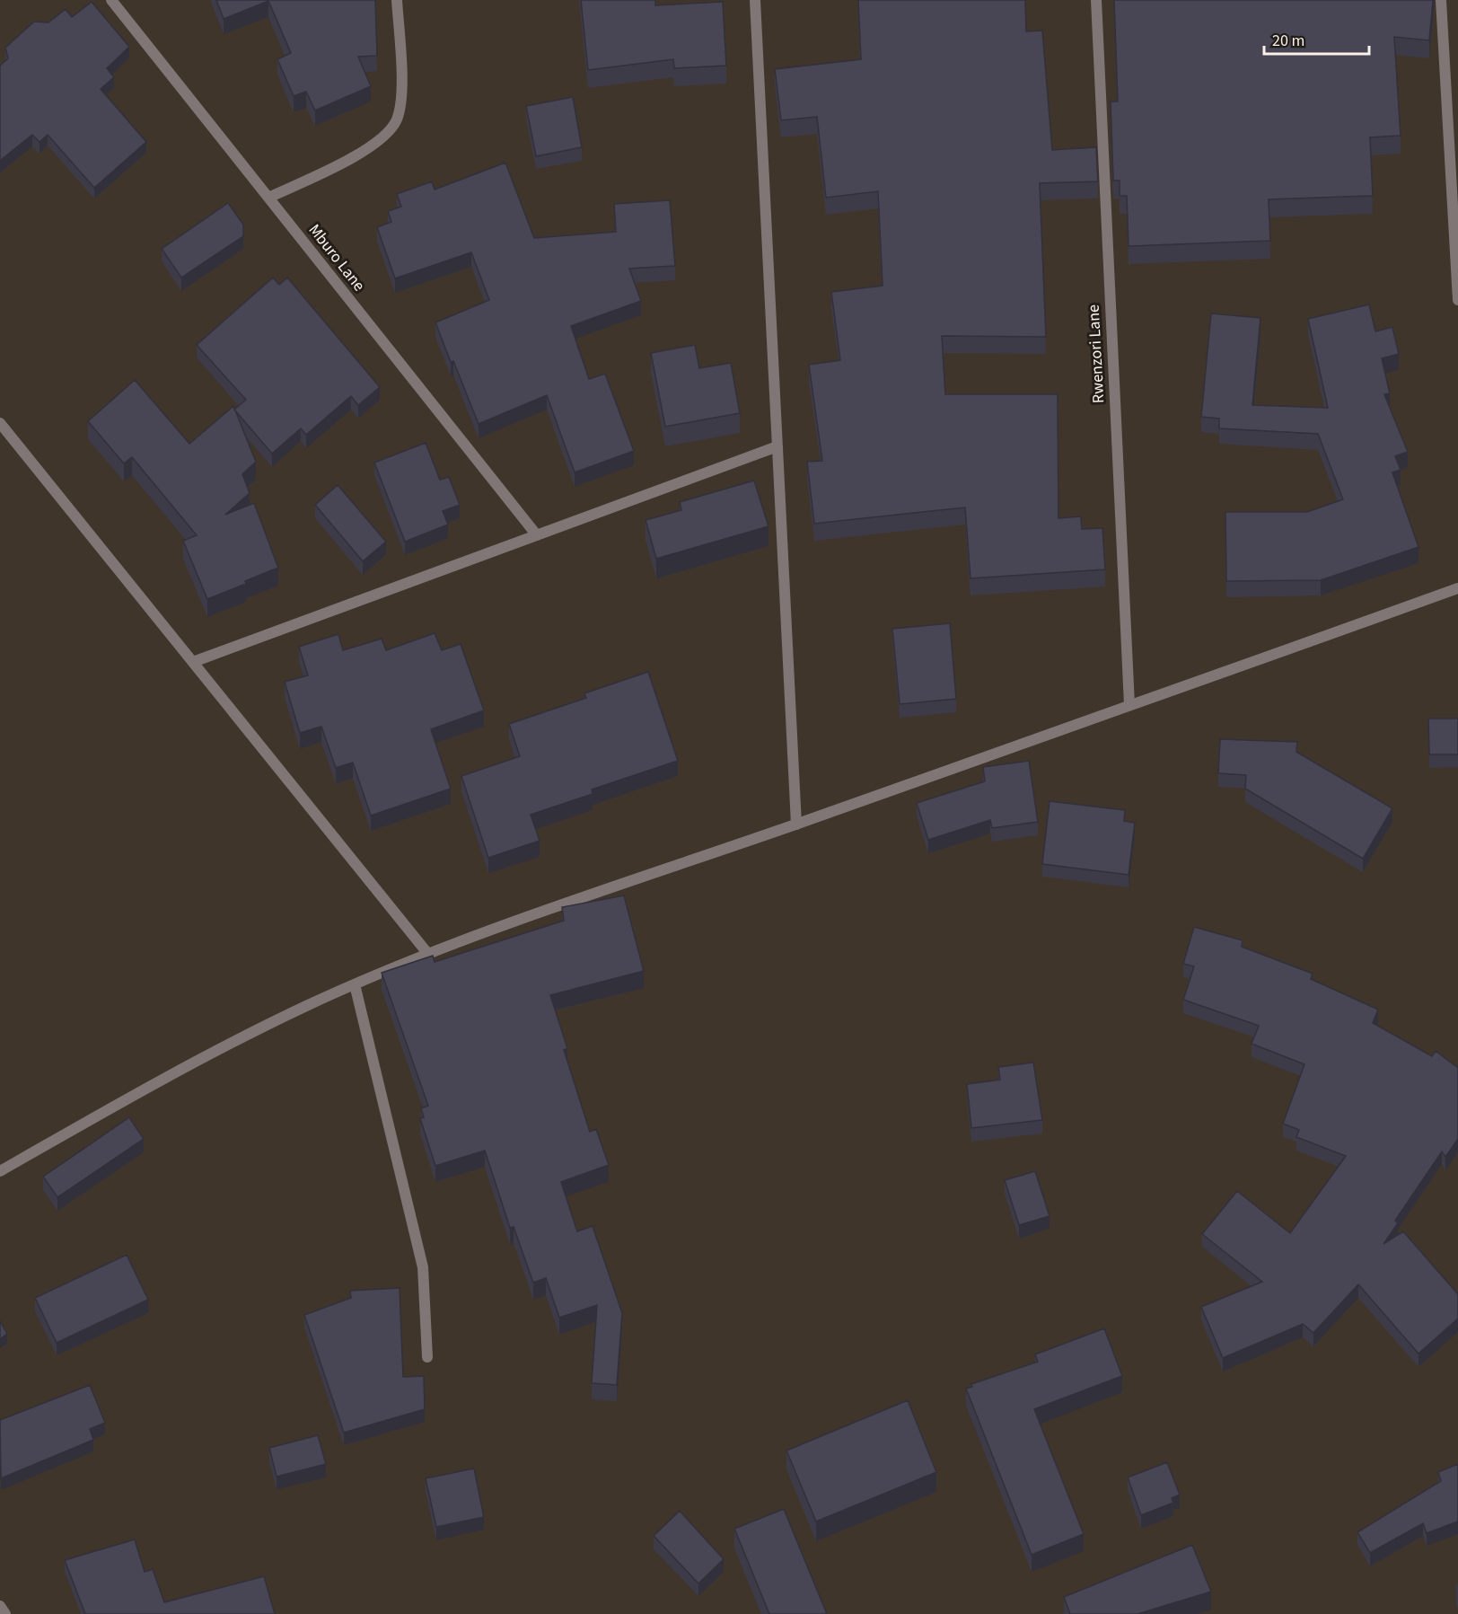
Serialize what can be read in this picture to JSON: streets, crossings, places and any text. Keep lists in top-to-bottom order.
{
  "streets": {
    "street": ["Mburo Lane", "Rwenzori Lane"]
  },
  "scale_bar": "20 m"
}
